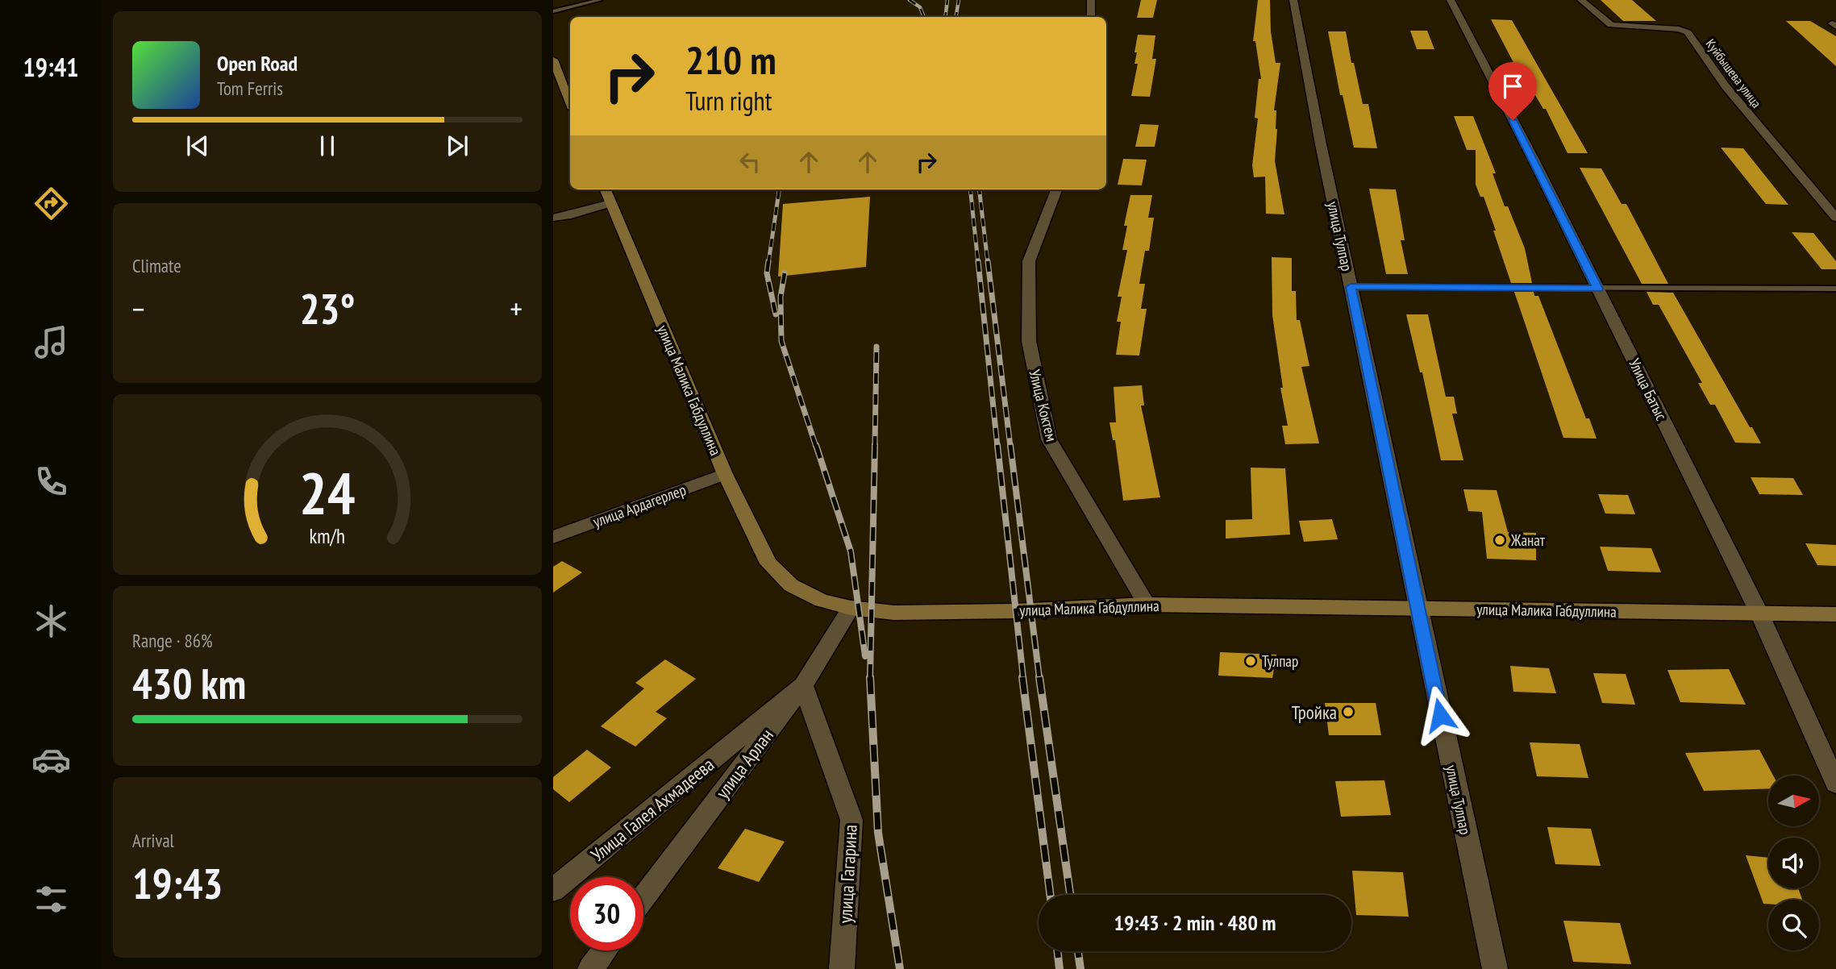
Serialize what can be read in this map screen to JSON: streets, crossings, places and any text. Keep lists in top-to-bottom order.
{
  "streets": {
    "main road": ["улица Малика Габдуллина"],
    "street": [
      "Куйбышева улица",
      "улица Тулпар",
      "Улица Батыс",
      "Улица Коктем",
      "улица Ардагерлер",
      "улица Арлан",
      "Улица Галея Ахмадеева",
      "улица Гагарина"
    ]
  },
  "crossings": [
    ["улица Тулпар", "улица Малика Габдуллина"],
    ["Улица Батыс", "улица Малика Габдуллина"],
    ["улица Малика Габдуллина", "Улица Коктем"],
    ["улица Малика Габдуллина", "улица Ардагерлер"],
    ["улица Малика Габдуллина", "улица Арлан"],
    ["улица Арлан", "Улица Галея Ахмадеева"],
    ["улица Арлан", "улица Гагарина"],
    ["Улица Галея Ахмадеева", "улица Гагарина"]
  ],
  "places": ["Жанат", "Тулпар", "Тройка"],
  "north": "right",
  "page": {
    "tabs": "19:41",
    "turn": ["210 m", "Turn right"],
    "song": ["Open Road", "Tom Ferris"],
    "tile": [
      "Climate",
      ["Range · 86%", "430 km"],
      ["Arrival", "19:43"]
    ],
    "heat": ["−", "23°", "+"],
    "limit": "30",
    "trip": "19:43 · 2 min · 480 m",
    "gauge": ["24", "km/h"]
  }
}
